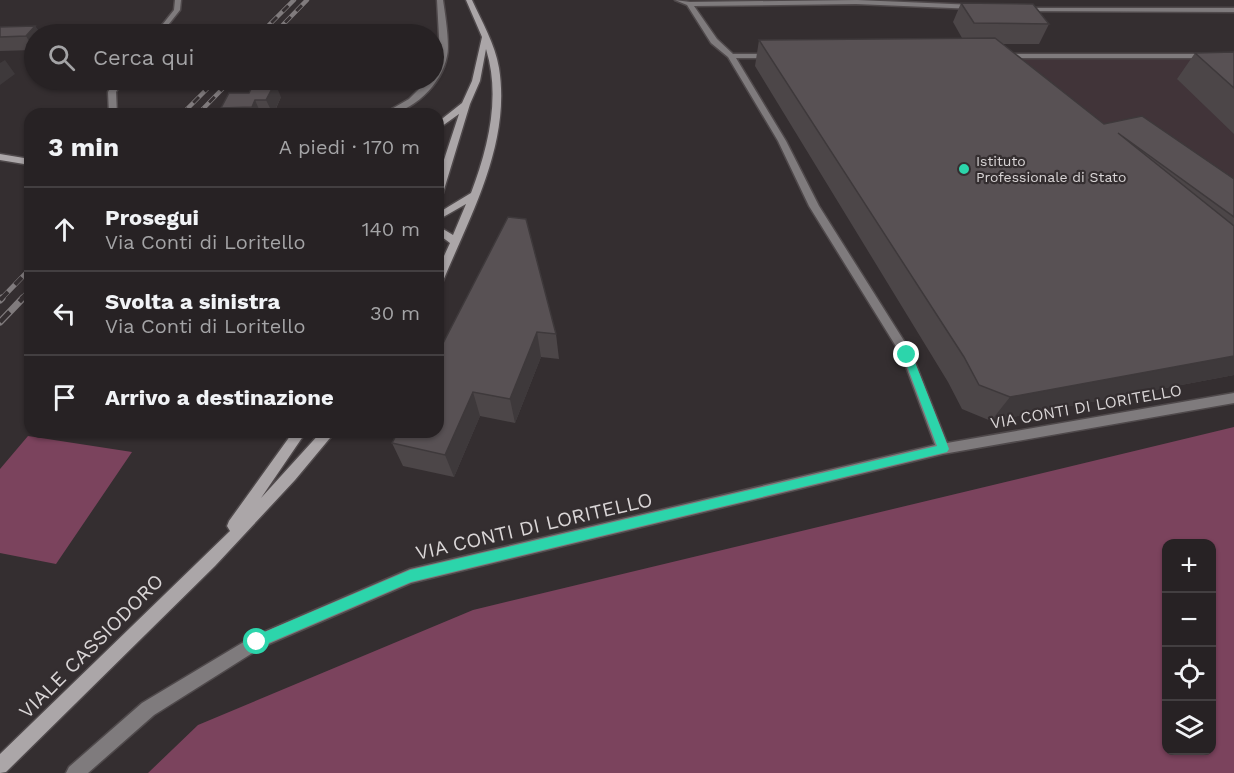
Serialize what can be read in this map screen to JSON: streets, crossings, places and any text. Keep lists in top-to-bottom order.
{
  "streets": {
    "street": ["VIA CONTI DI LORITELLO", "VIALE CASSIODORO"]
  },
  "places": ["Istituto Professionale di Stato"],
  "page": {
    "search": "Cerca qui",
    "heading": ["3 min", "A piedi · 170 m"],
    "list": [
      ["Prosegui", "Via Conti di Loritello", "140 m"],
      ["Svolta a sinistra", "Via Conti di Loritello", "30 m"],
      "Arrivo a destinazione"
    ],
    "map_buttons": ["+", "−"]
  }
}
